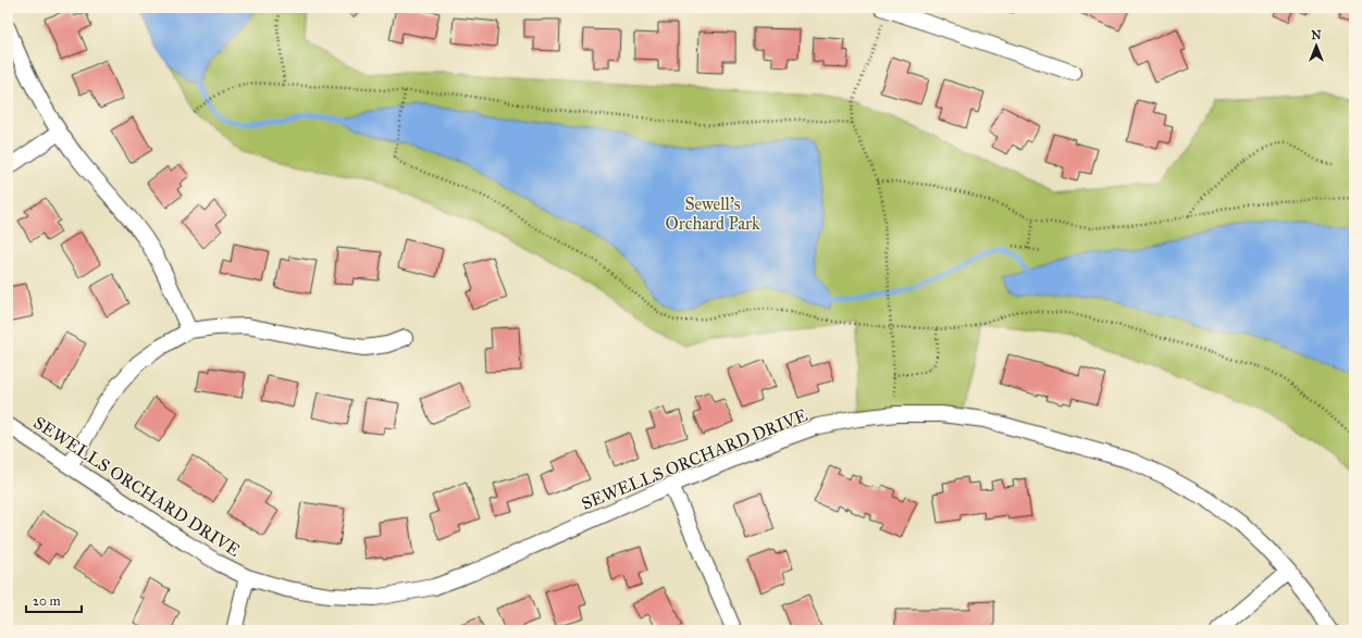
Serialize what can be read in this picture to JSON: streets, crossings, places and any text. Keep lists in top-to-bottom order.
{
  "streets": {
    "street": ["SEWELLS ORCHARD DRIVE"]
  },
  "parks": ["Sewell's Orchard Park"],
  "scale_bar": "20 m",
  "north": "top"
}
